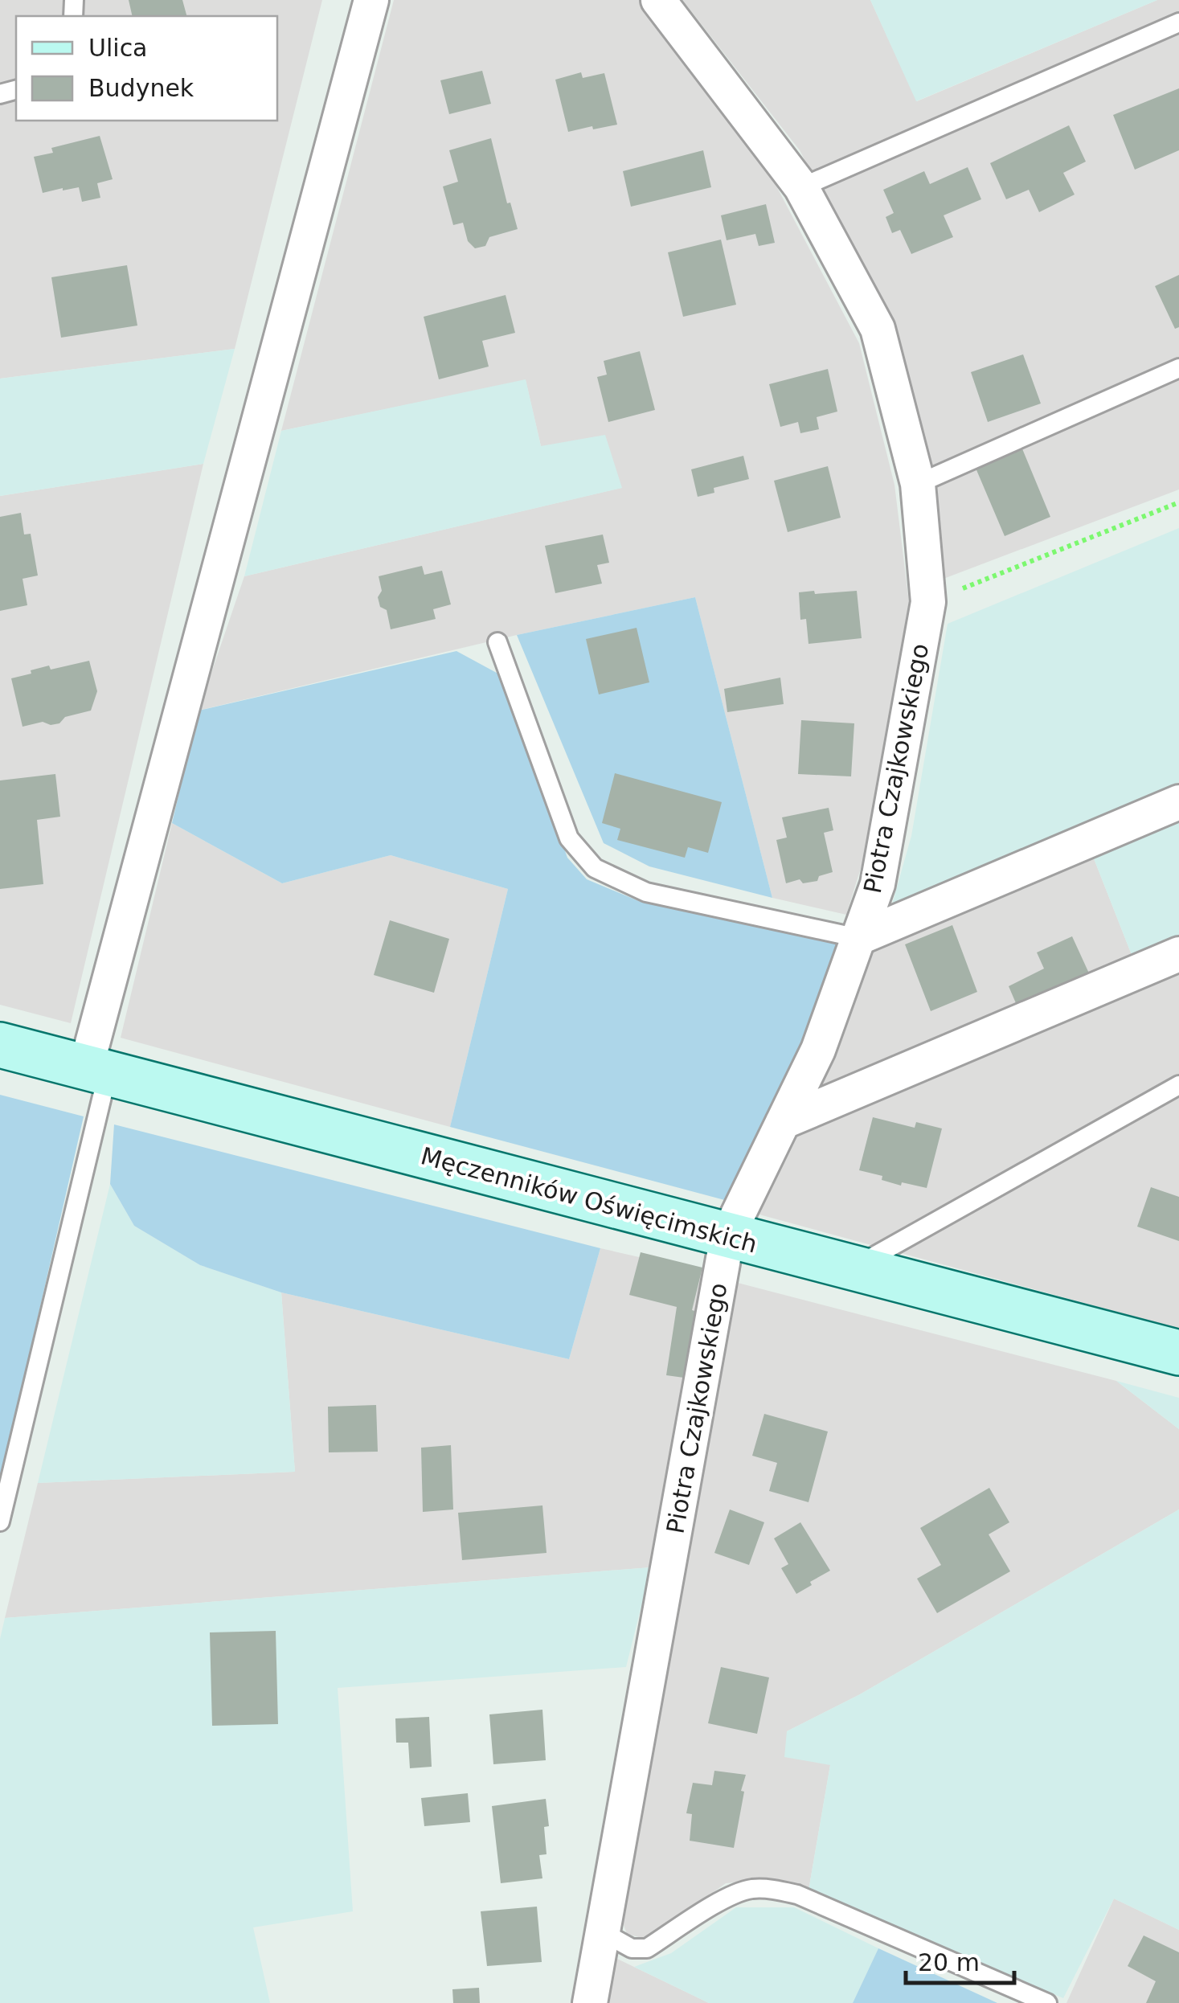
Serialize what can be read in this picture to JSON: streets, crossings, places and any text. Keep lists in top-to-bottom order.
{
  "streets": {
    "main road": ["Męczenników Oświęcimskich"],
    "street": ["Piotra Czajkowskiego"]
  },
  "crossings": [
    ["Piotra Czajkowskiego", "Męczenników Oświęcimskich"]
  ],
  "legend": ["Ulica", "Budynek"],
  "scale_bar": "20 m"
}
